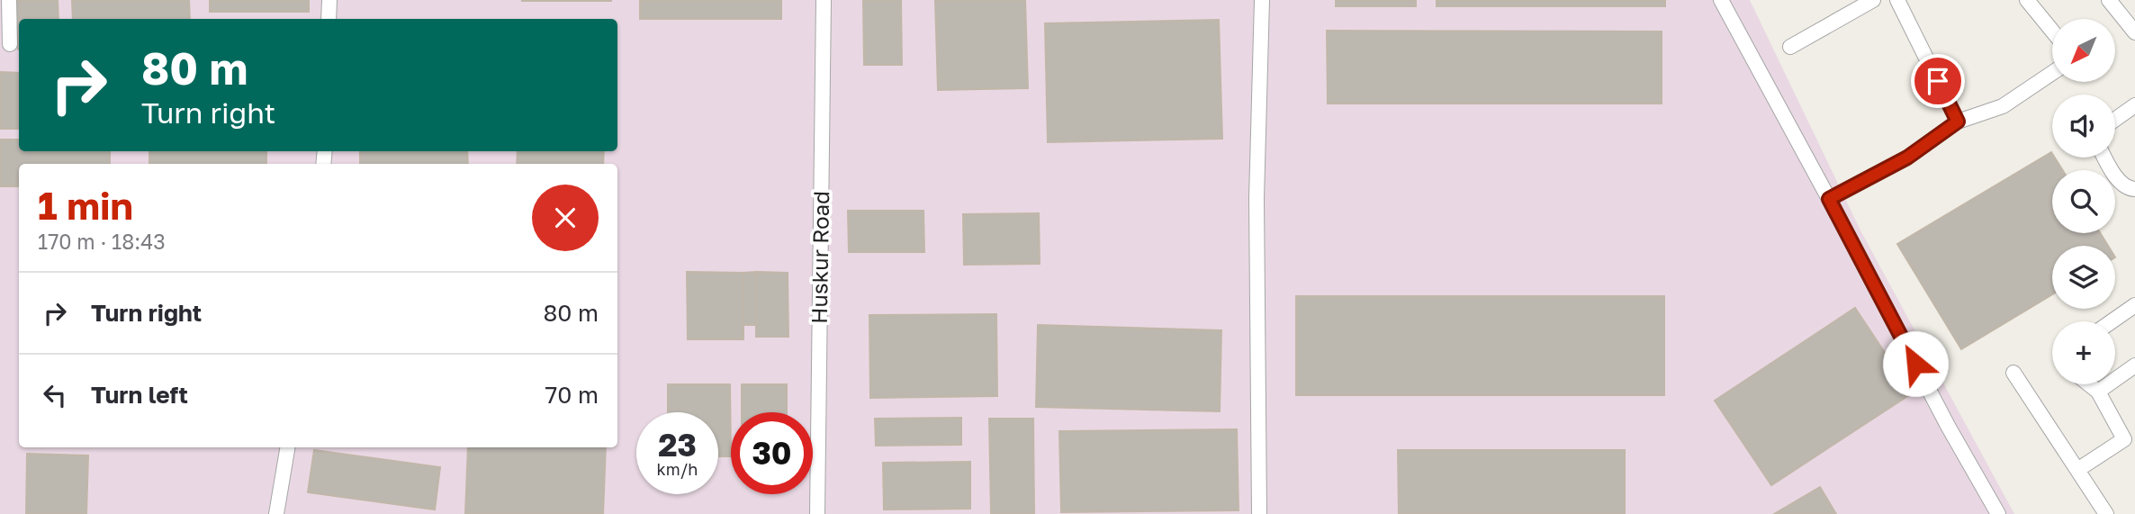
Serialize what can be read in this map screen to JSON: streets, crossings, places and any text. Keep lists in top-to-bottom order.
{
  "streets": {
    "street": ["Huskur Road"]
  },
  "north": "bottom left",
  "page": {
    "map_buttons": "+",
    "turn": ["80 m", "Turn right"],
    "heading": ["1 min", "170 m · 18:43"],
    "list": [
      {
        "name": "Turn right",
        "value": "80 m"
      },
      {
        "name": "Turn left",
        "value": "70 m"
      }
    ],
    "speed": "23 km/h",
    "limit": "30"
  }
}
